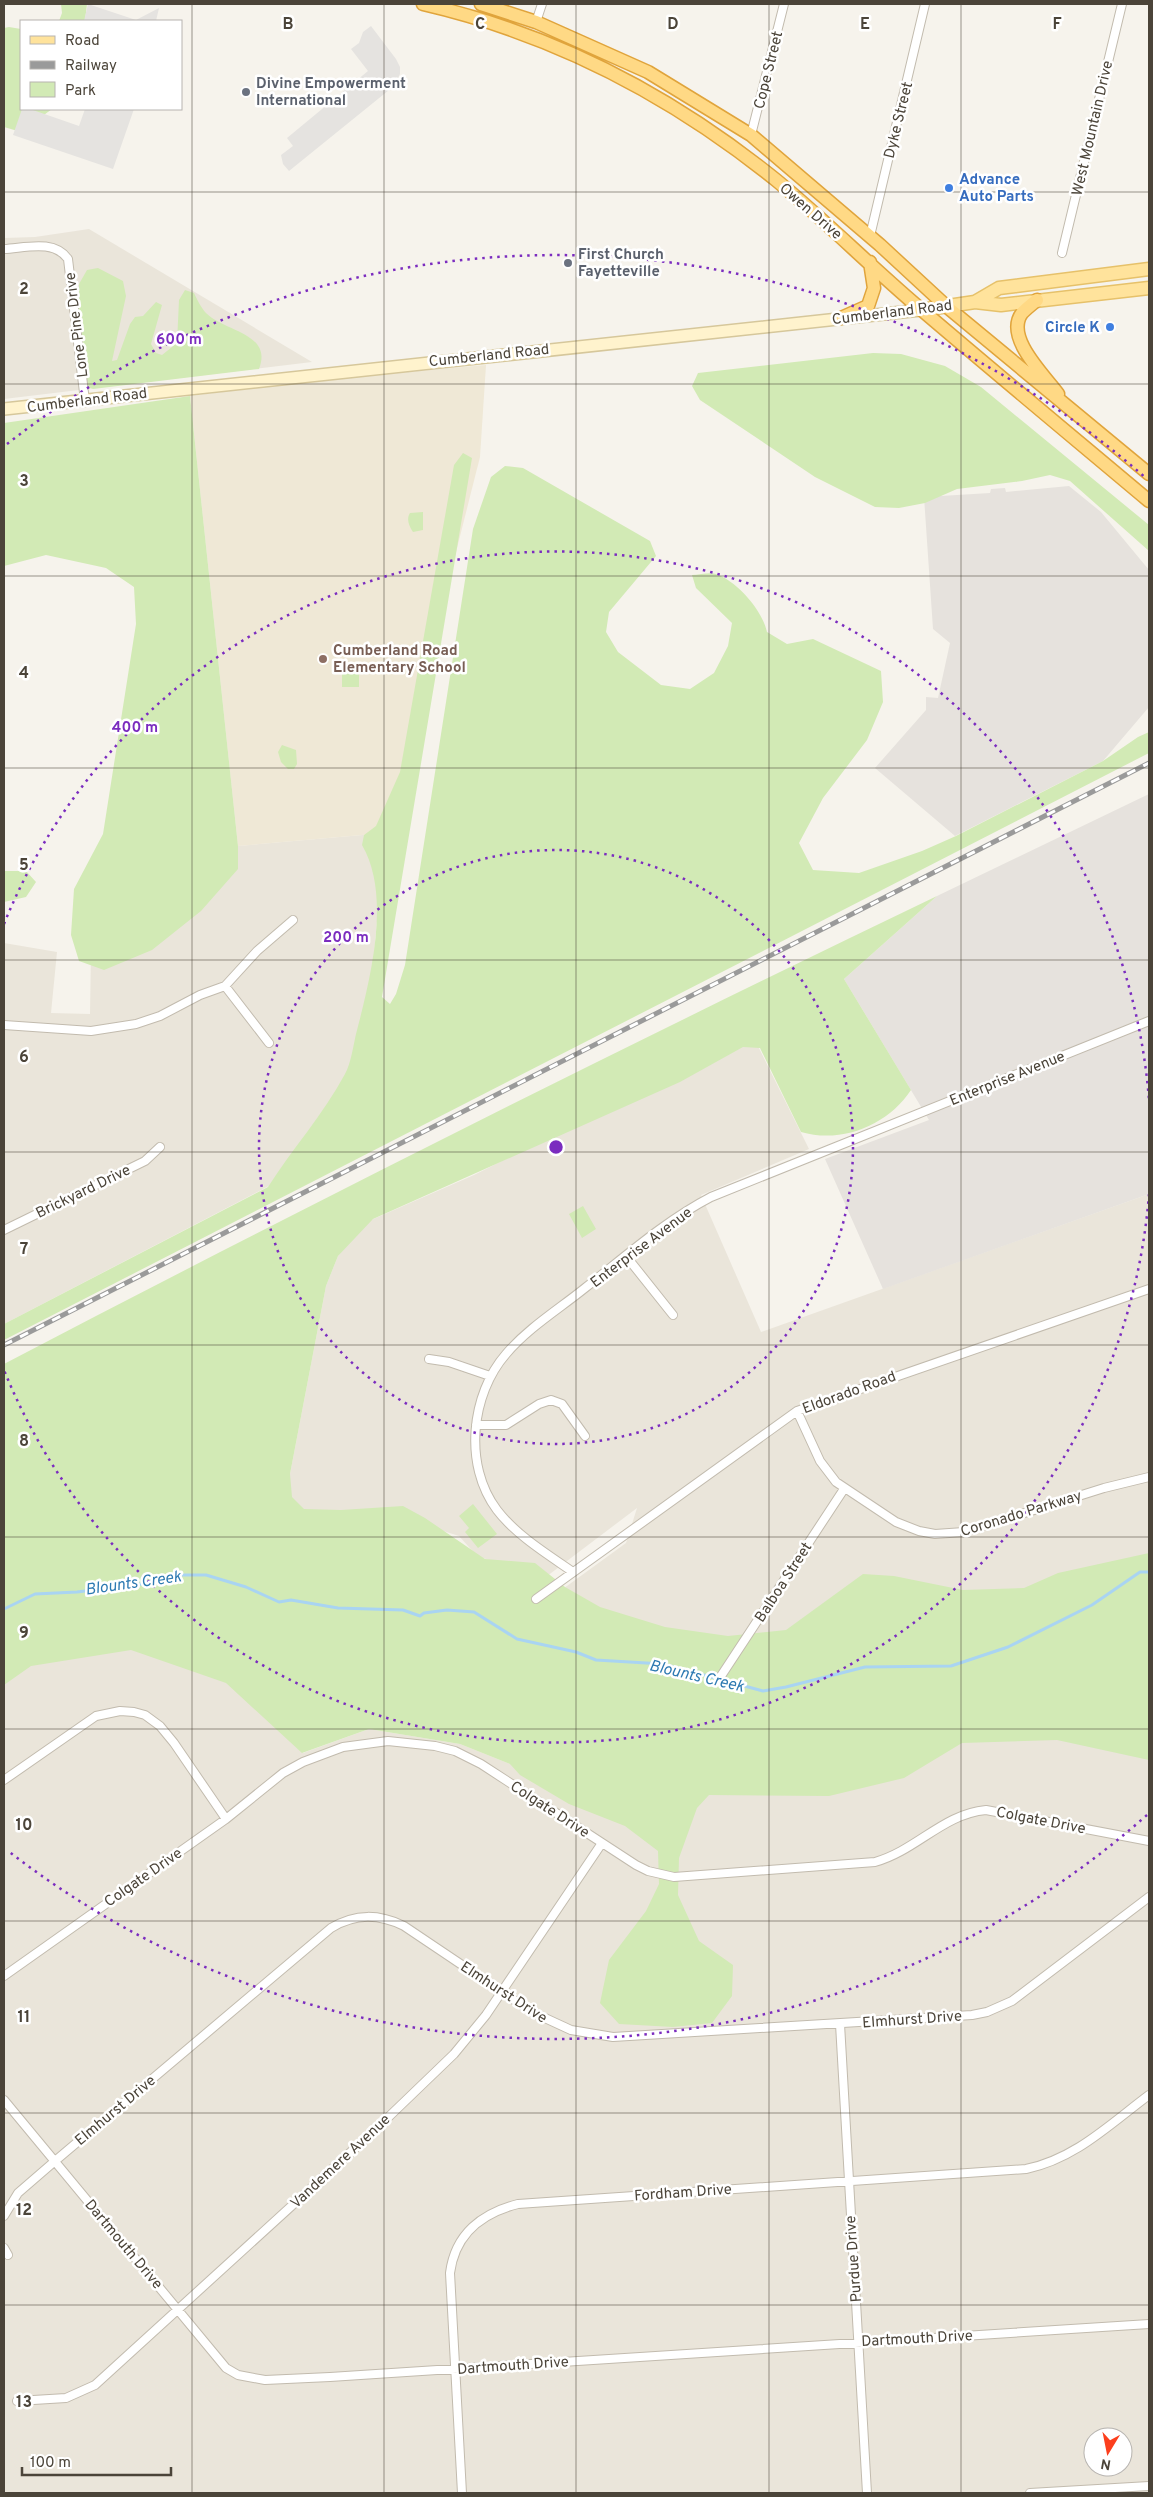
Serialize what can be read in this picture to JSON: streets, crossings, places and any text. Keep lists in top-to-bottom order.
{
  "streets": {
    "highway": ["Owen Drive"],
    "main road": ["Cumberland Road"],
    "street": [
      "Cope Street",
      "Dyke Street",
      "West Mountain Drive",
      "Lone Pine Drive",
      "Enterprise Avenue",
      "Brickyard Drive",
      "Eldorado Road",
      "Coronado Parkway",
      "Balboa Street",
      "Colgate Drive",
      "Elmhurst Drive",
      "Vandemere Avenue",
      "Fordham Drive",
      "Dartmouth Drive",
      "Purdue Drive"
    ]
  },
  "crossings": [
    ["Cope Street", "Owen Drive"],
    ["Dyke Street", "Owen Drive"],
    ["Owen Drive", "Cumberland Road"],
    ["Cumberland Road", "Lone Pine Drive"],
    ["Enterprise Avenue", "Eldorado Road"],
    ["Eldorado Road", "Coronado Parkway"],
    ["Coronado Parkway", "Balboa Street"],
    ["Colgate Drive", "Vandemere Avenue"],
    ["Elmhurst Drive", "Vandemere Avenue"],
    ["Elmhurst Drive", "Dartmouth Drive"],
    ["Elmhurst Drive", "Purdue Drive"],
    ["Vandemere Avenue", "Dartmouth Drive"],
    ["Fordham Drive", "Dartmouth Drive"],
    ["Fordham Drive", "Purdue Drive"],
    ["Dartmouth Drive", "Purdue Drive"]
  ],
  "water": ["Blounts Creek"],
  "places": [
    "Divine Empowerment International",
    "Advance Auto Parts",
    "First Church Fayetteville",
    "Circle K",
    "Cumberland Road Elementary School"
  ],
  "legend": ["Road", "Railway", "Park"],
  "scale_bar": "100 m",
  "north": "bottom",
  "grid": {
    "columns": [
      "B",
      "C",
      "D",
      "E",
      "F"
    ],
    "rows": [
      "2",
      "3",
      "4",
      "5",
      "6",
      "7",
      "8",
      "9",
      "10",
      "11",
      "12",
      "13"
    ]
  },
  "rings": ["600 m", "400 m", "200 m"]
}
